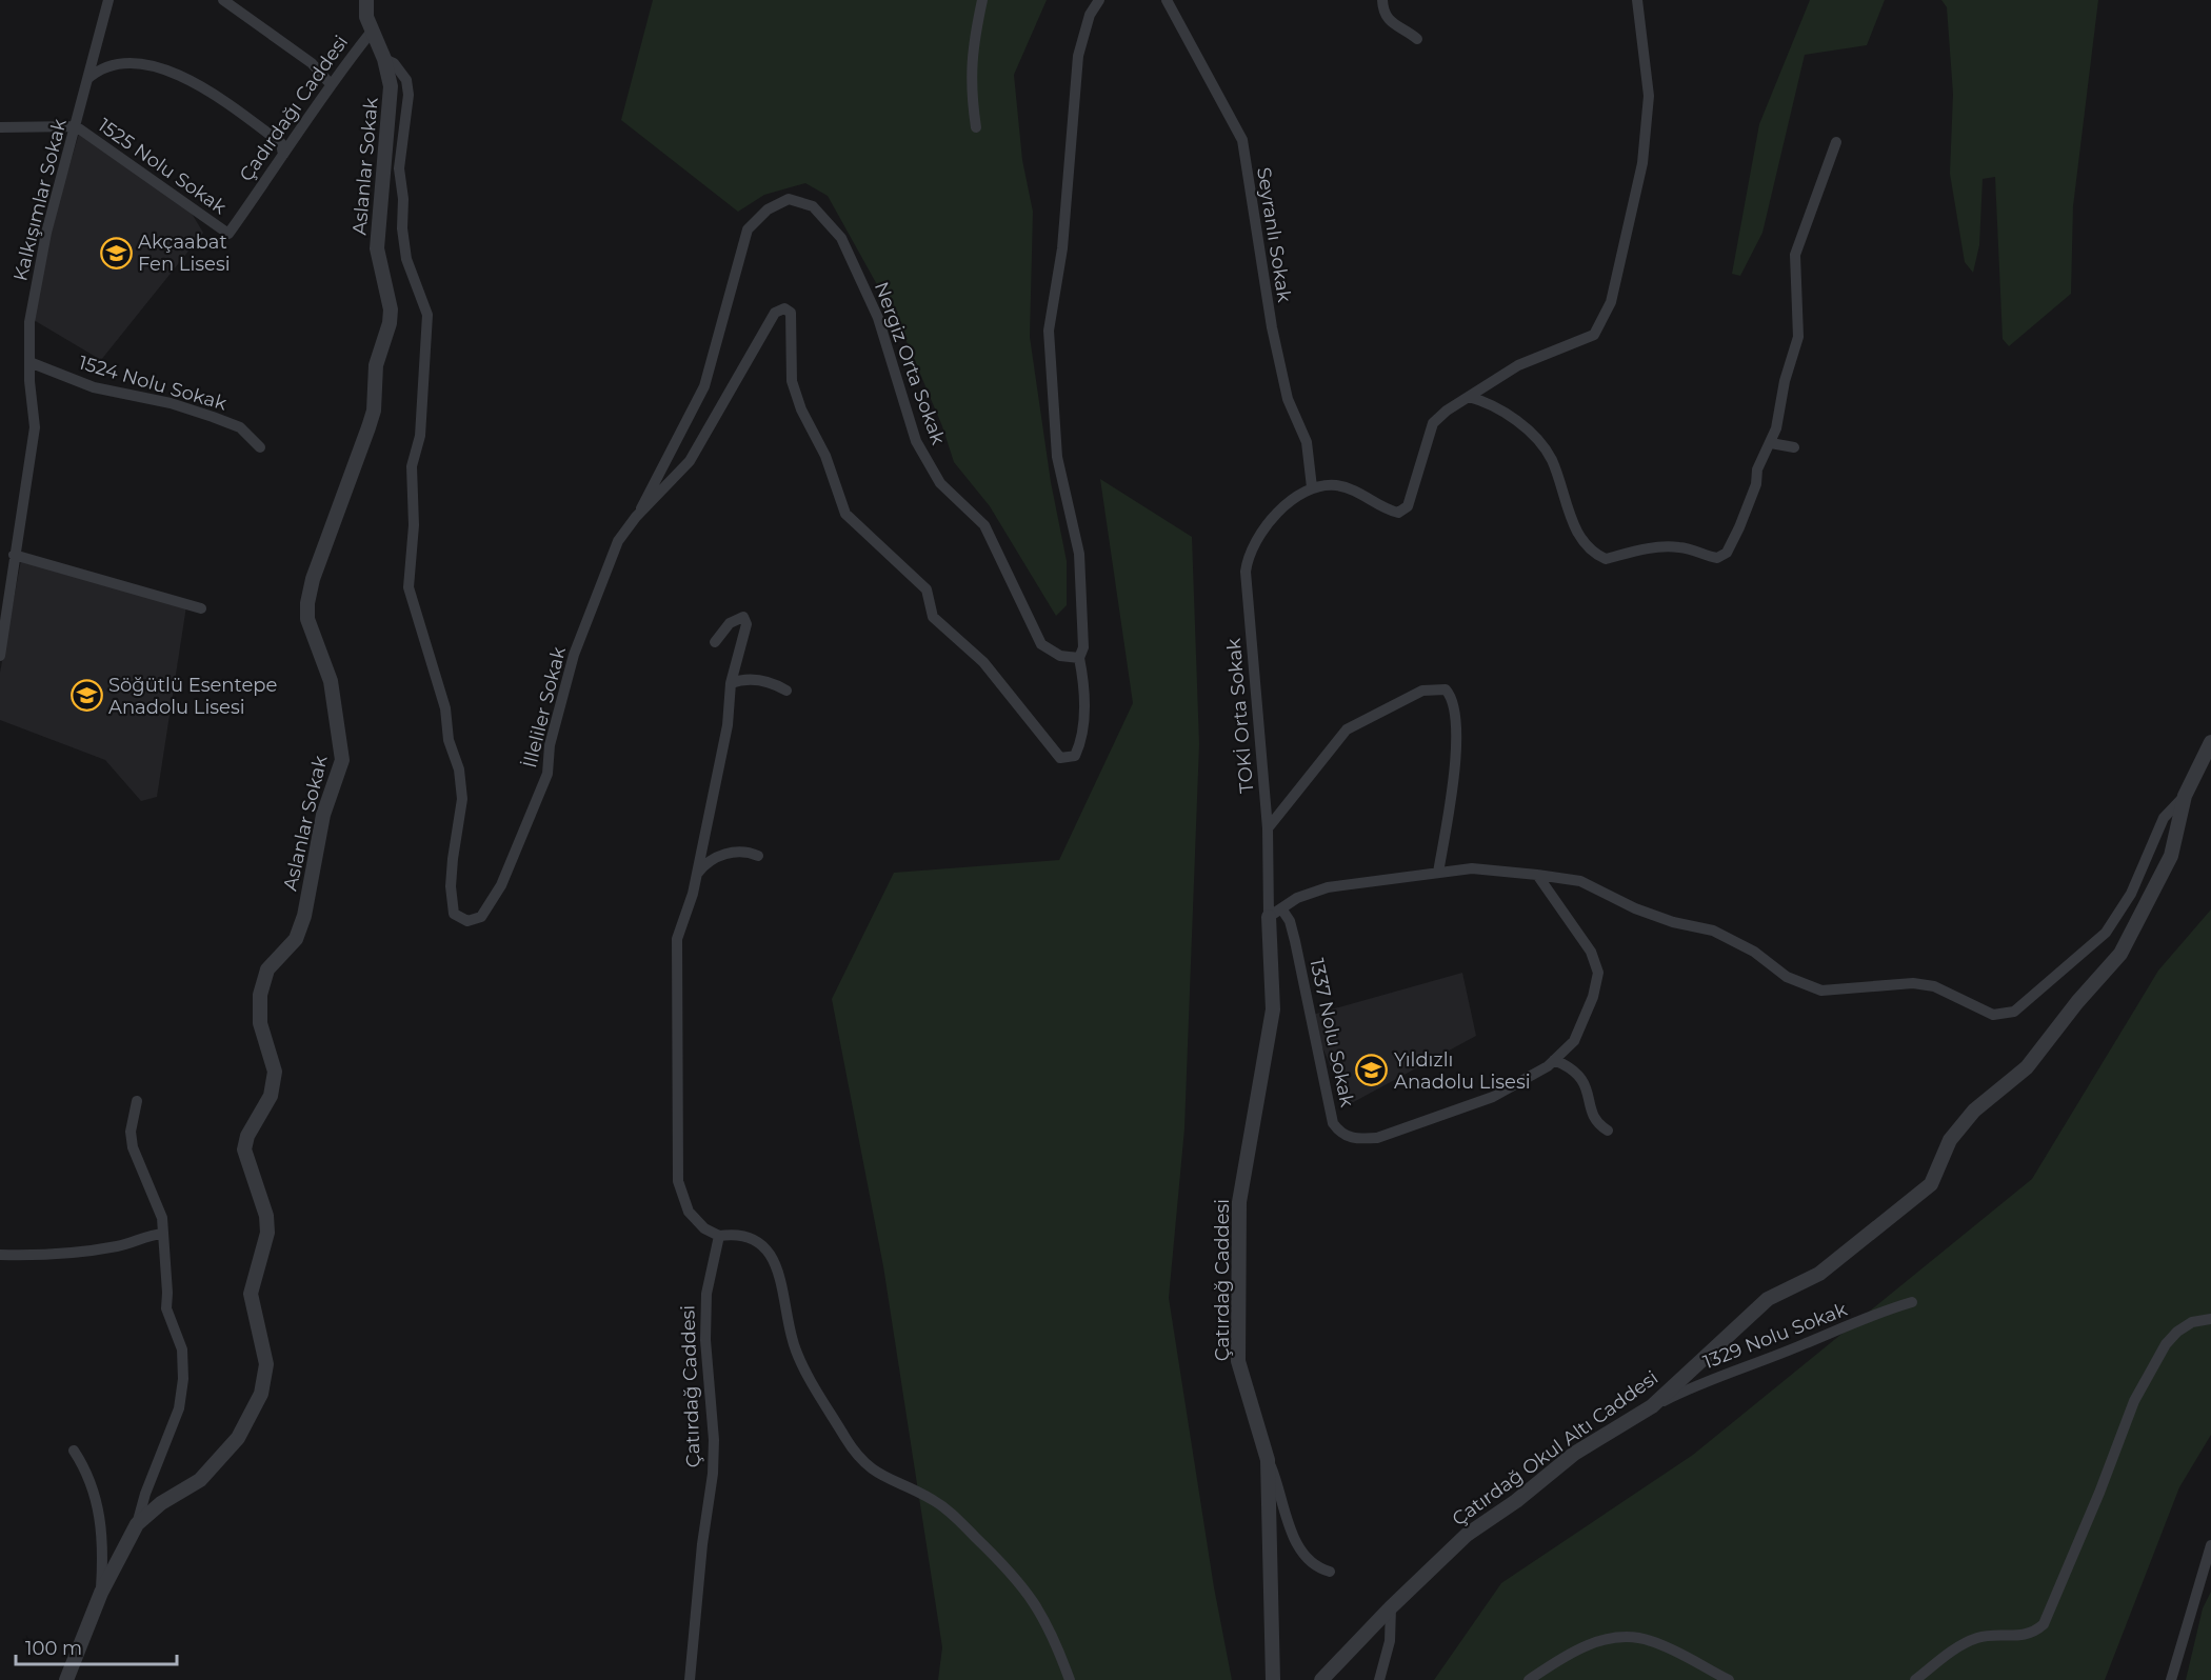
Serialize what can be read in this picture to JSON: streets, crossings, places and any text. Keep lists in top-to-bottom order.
{
  "streets": {
    "street": [
      "Çadırdağı Caddesi",
      "1525 Nolu Sokak",
      "Aslanlar Sokak",
      "Kalkışımlar Sokak",
      "Seyranlı Sokak",
      "Nergiz Orta Sokak",
      "1524 Nolu Sokak",
      "İlleliler Sokak",
      "TOKİ Orta Sokak",
      "1337 Nolu Sokak",
      "Çatırdağ Caddesi",
      "1329 Nolu Sokak",
      "Çatırdağ Okul Altı Caddesi"
    ]
  },
  "crossings": [
    ["Çadırdağı Caddesi", "1525 Nolu Sokak"],
    ["Çadırdağı Caddesi", "Aslanlar Sokak"],
    ["1525 Nolu Sokak", "Kalkışımlar Sokak"],
    ["Aslanlar Sokak", "İlleliler Sokak"],
    ["Kalkışımlar Sokak", "1524 Nolu Sokak"],
    ["Seyranlı Sokak", "TOKİ Orta Sokak"],
    ["Nergiz Orta Sokak", "İlleliler Sokak"],
    ["TOKİ Orta Sokak", "1337 Nolu Sokak"],
    ["TOKİ Orta Sokak", "Çatırdağ Caddesi"],
    ["1337 Nolu Sokak", "Çatırdağ Caddesi"],
    ["1329 Nolu Sokak", "Çatırdağ Okul Altı Caddesi"]
  ],
  "places": {
    "school or university": ["Akçaabat Fen Lisesi", "Söğütlü Esentepe Anadolu Lisesi", "Yıldızlı Anadolu Lisesi"]
  },
  "scale_bar": "100 m"
}
